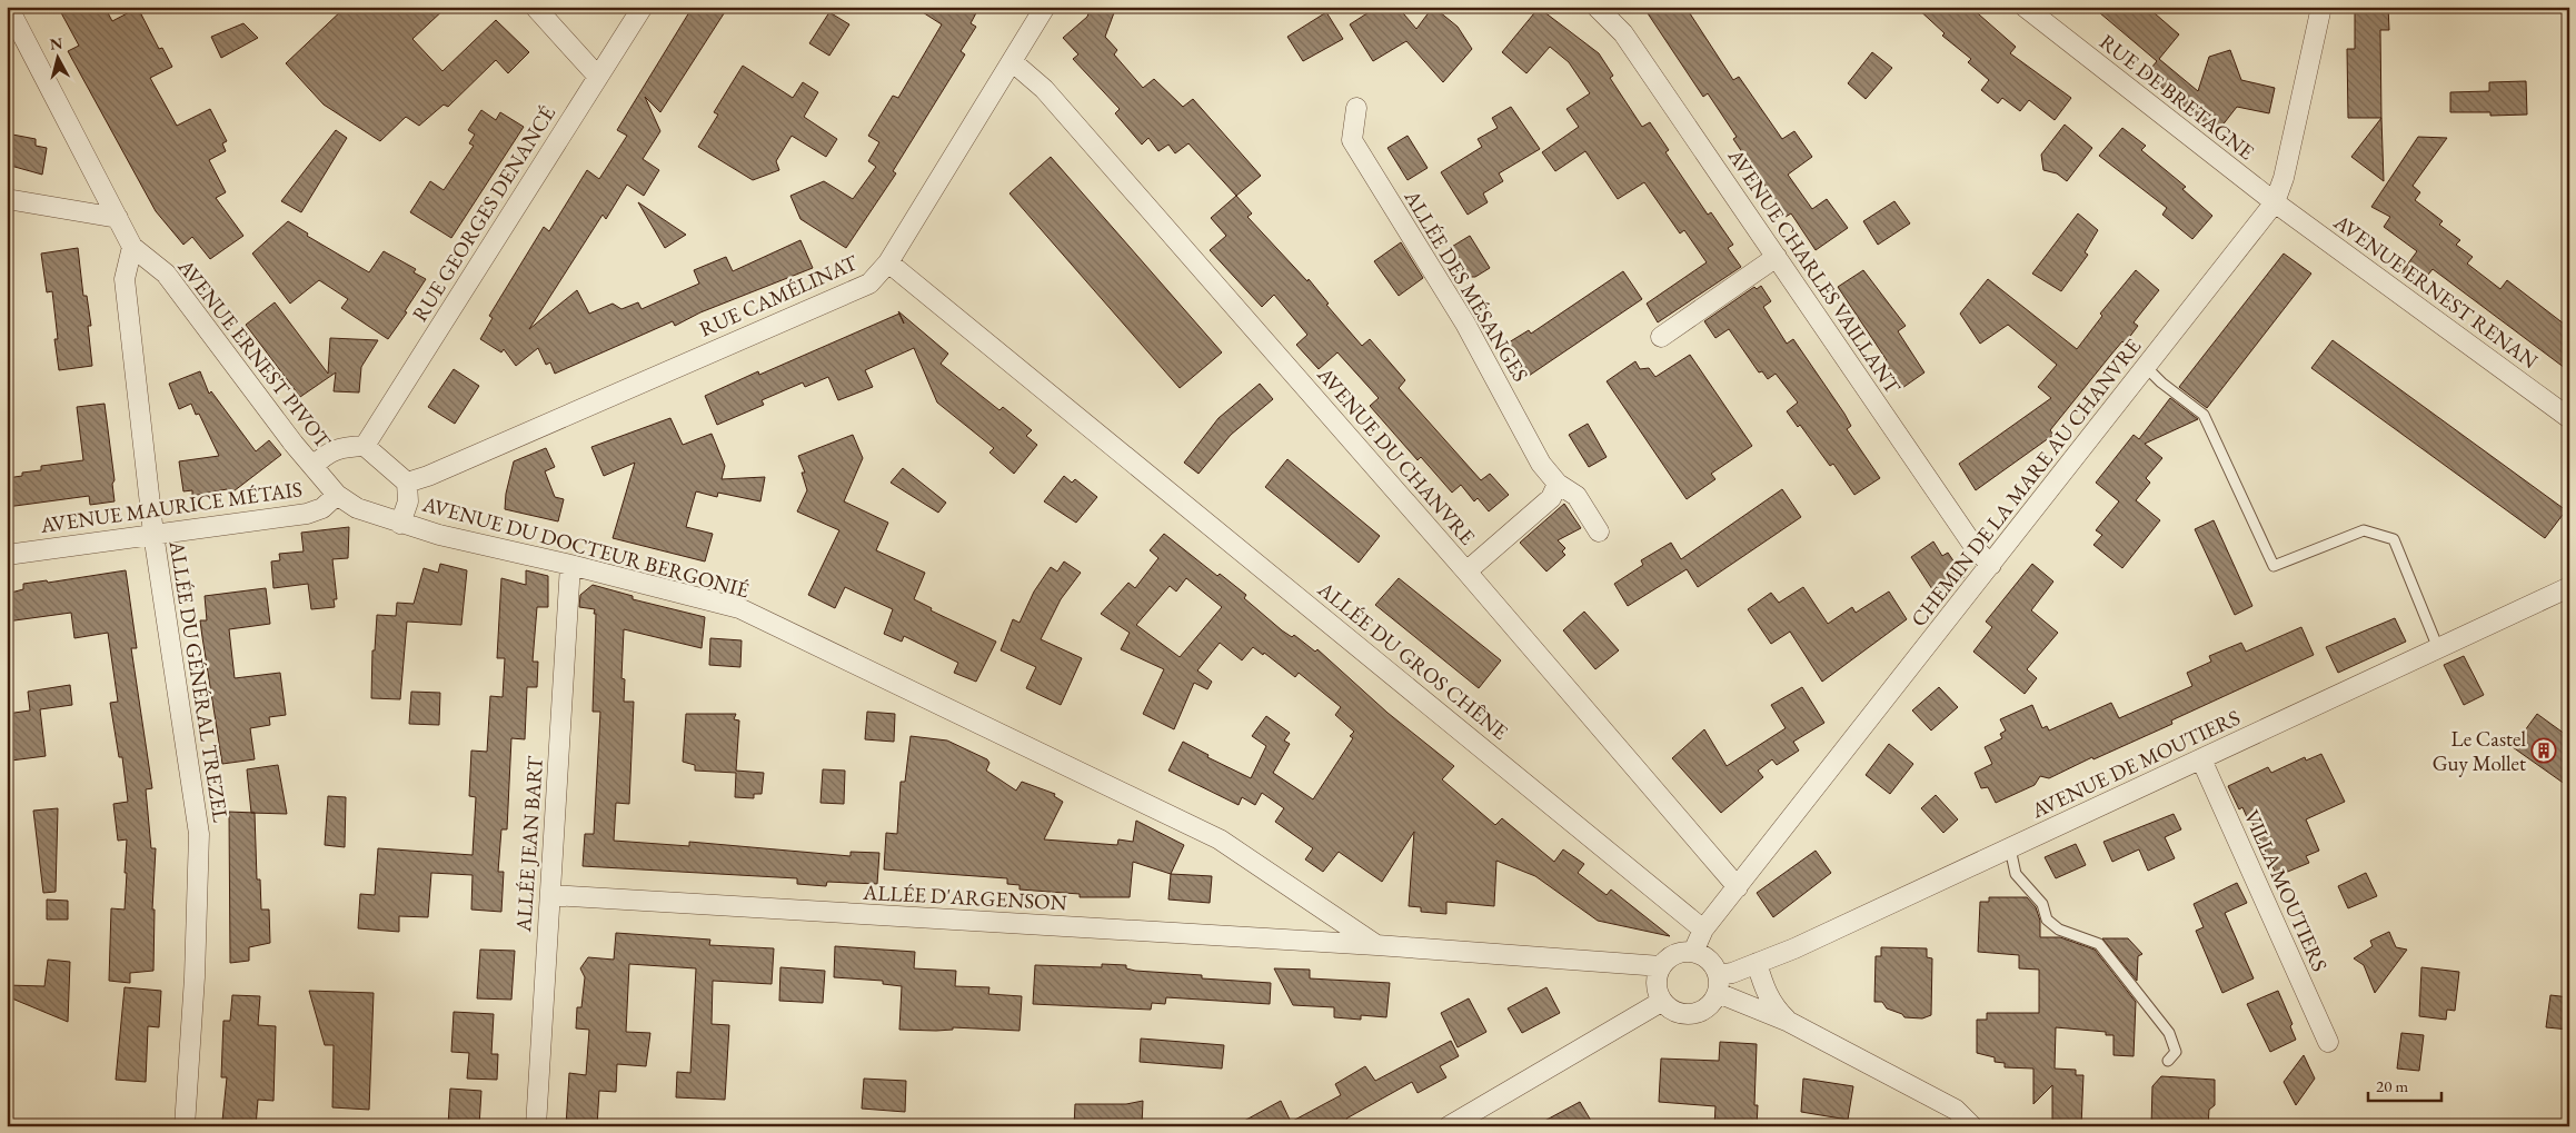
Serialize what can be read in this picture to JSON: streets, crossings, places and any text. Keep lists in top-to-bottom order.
{
  "streets": {
    "street": [
      "RUE DE BRETAGNE",
      "RUE GEORGES DENANCÉ",
      "AVENUE CHARLES VAILLANT",
      "ALLÉE DES MÉSANGES",
      "AVENUE ERNEST RENAN",
      "RUE CAMÉLINAT",
      "AVENUE ERNEST PIVOT",
      "AVENUE DU CHANVRE",
      "CHEMIN DE LA MARE AU CHANVRE",
      "AVENUE MAURICE MÉTAIS",
      "AVENUE DU DOCTEUR BERGONIÉ",
      "ALLÉE DU GROS CHÊNE",
      "ALLÉE DU GÉNÉRAL TREZEL",
      "AVENUE DE MOUTIERS",
      "ALLÉE JEAN BART",
      "VILLA MOUTIERS",
      "ALLÉE D'ARGENSON"
    ]
  },
  "crossings": [
    ["RUE DE BRETAGNE", "AVENUE ERNEST RENAN"],
    ["RUE DE BRETAGNE", "CHEMIN DE LA MARE AU CHANVRE"],
    ["AVENUE CHARLES VAILLANT", "CHEMIN DE LA MARE AU CHANVRE"],
    ["AVENUE ERNEST RENAN", "CHEMIN DE LA MARE AU CHANVRE"],
    ["RUE CAMÉLINAT", "AVENUE DU CHANVRE"],
    ["RUE CAMÉLINAT", "ALLÉE DU GROS CHÊNE"],
    ["AVENUE ERNEST PIVOT", "AVENUE MAURICE MÉTAIS"],
    ["AVENUE ERNEST PIVOT", "AVENUE DU DOCTEUR BERGONIÉ"],
    ["AVENUE ERNEST PIVOT", "ALLÉE DU GÉNÉRAL TREZEL"],
    ["AVENUE DU CHANVRE", "CHEMIN DE LA MARE AU CHANVRE"],
    ["CHEMIN DE LA MARE AU CHANVRE", "ALLÉE DU GROS CHÊNE"],
    ["CHEMIN DE LA MARE AU CHANVRE", "AVENUE DE MOUTIERS"],
    ["CHEMIN DE LA MARE AU CHANVRE", "ALLÉE D'ARGENSON"],
    ["AVENUE MAURICE MÉTAIS", "AVENUE DU DOCTEUR BERGONIÉ"],
    ["AVENUE MAURICE MÉTAIS", "ALLÉE DU GÉNÉRAL TREZEL"],
    ["AVENUE DU DOCTEUR BERGONIÉ", "ALLÉE JEAN BART"],
    ["AVENUE DU DOCTEUR BERGONIÉ", "ALLÉE D'ARGENSON"],
    ["AVENUE DE MOUTIERS", "VILLA MOUTIERS"],
    ["AVENUE DE MOUTIERS", "ALLÉE D'ARGENSON"],
    ["ALLÉE JEAN BART", "ALLÉE D'ARGENSON"]
  ],
  "places": {
    "building": ["Le Castel Guy Mollet"]
  },
  "scale_bar": "20 m",
  "north": "top"
}
